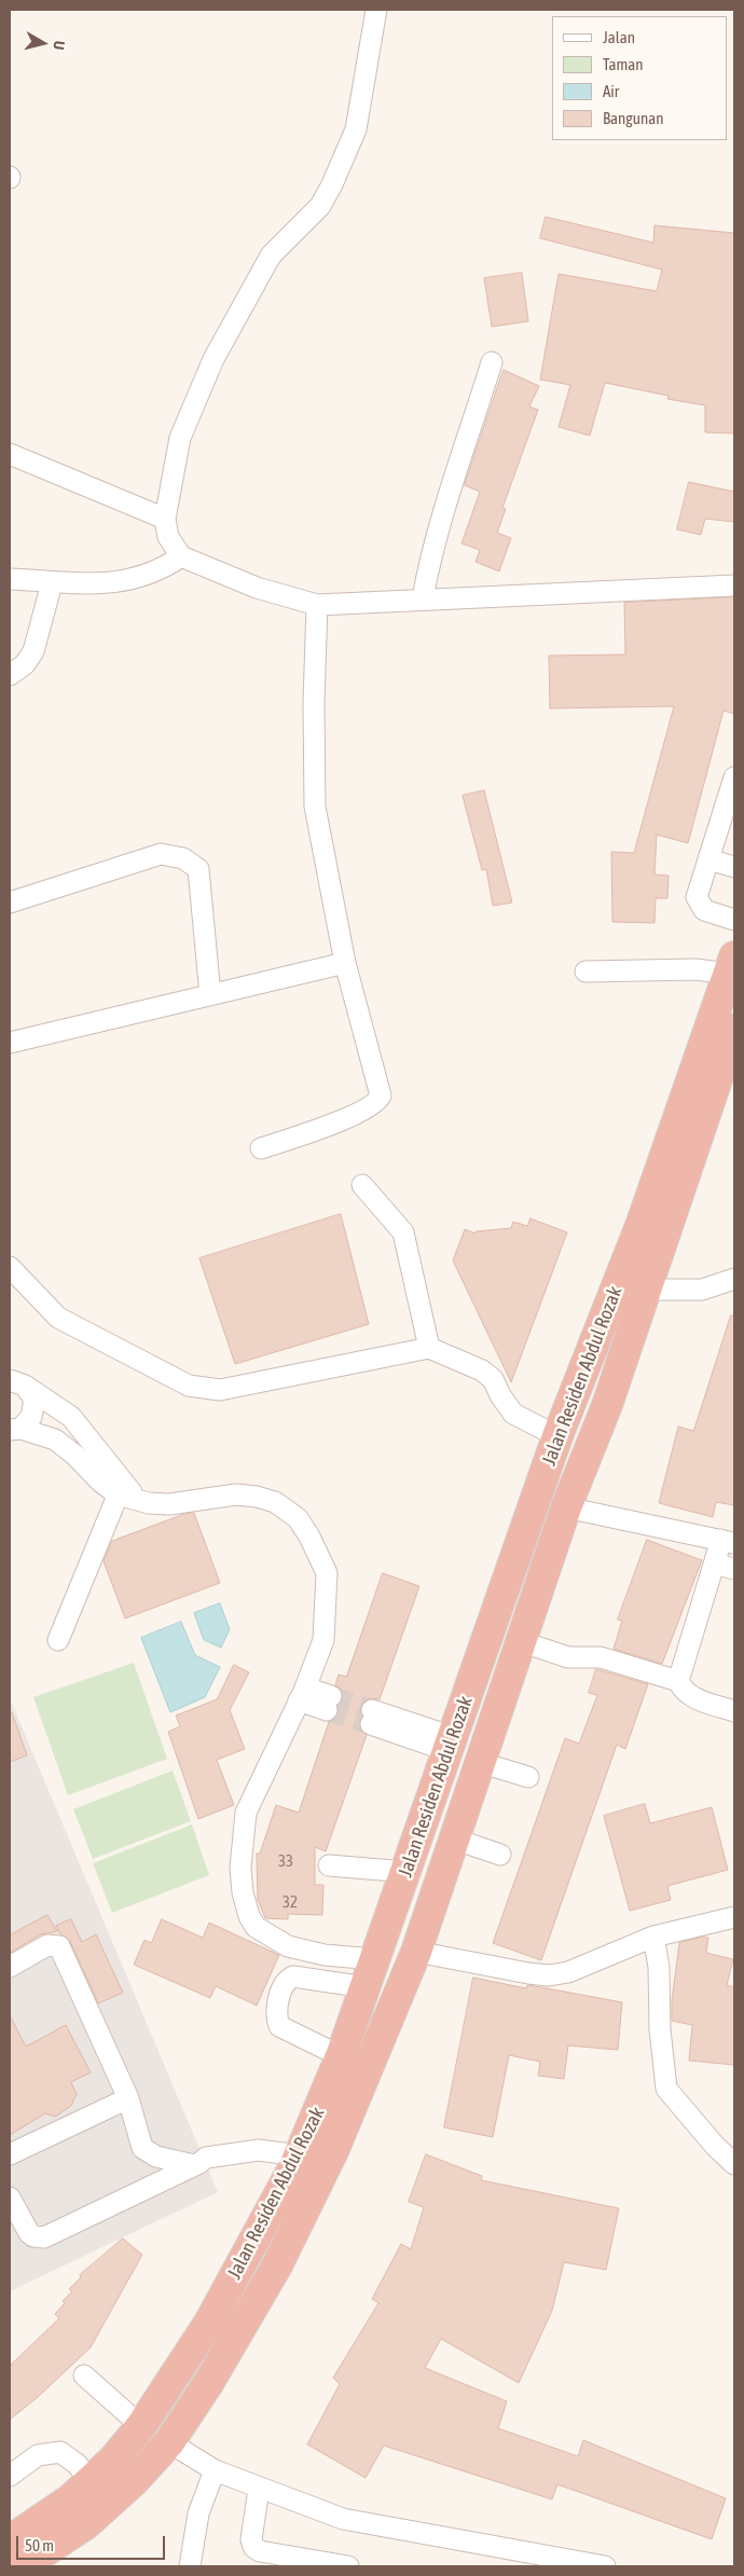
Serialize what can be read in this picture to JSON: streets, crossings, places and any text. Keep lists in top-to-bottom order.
{
  "streets": {
    "highway": ["Jalan Residen Abdul Rozak"]
  },
  "house_numbers": ["33", "32"],
  "legend": [
    "Jalan",
    "Taman",
    "Air",
    "Bangunan"
  ],
  "scale_bar": "50 m",
  "north": "right"
}
